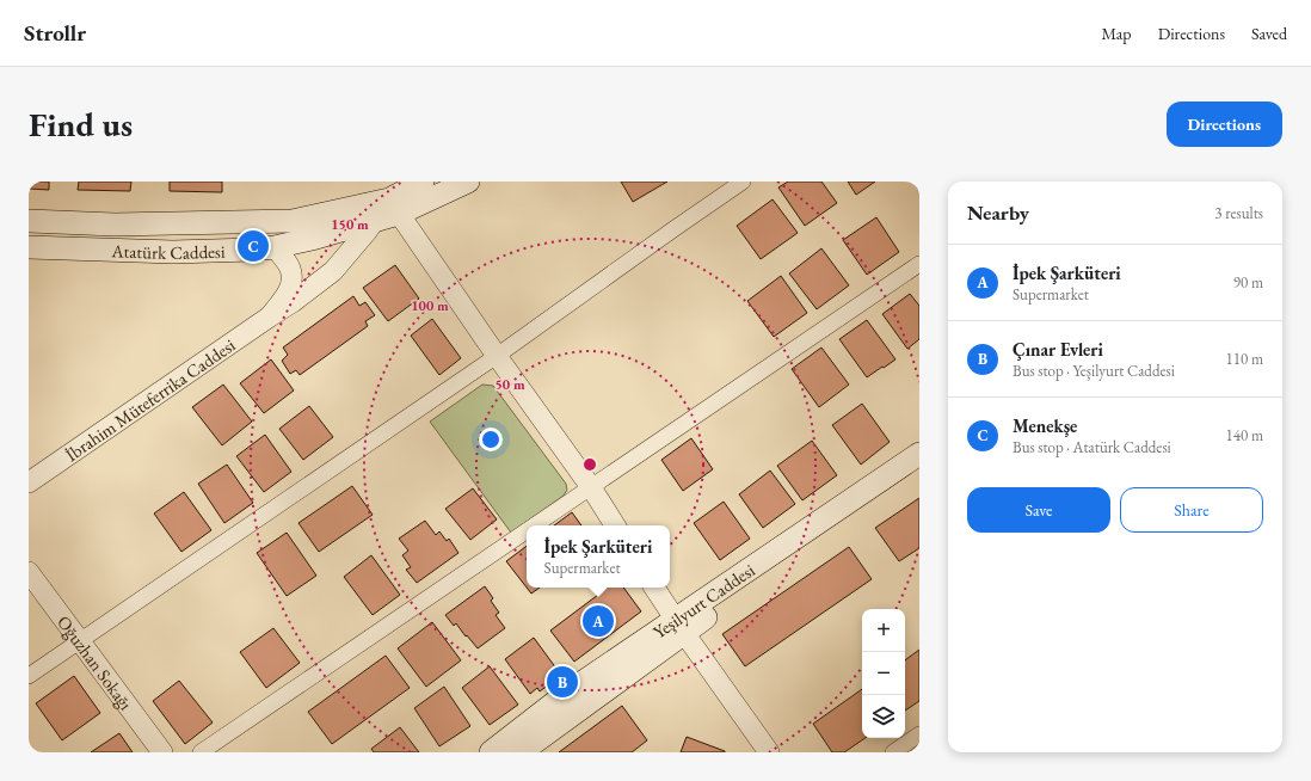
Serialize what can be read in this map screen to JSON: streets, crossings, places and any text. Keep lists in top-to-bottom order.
{
  "streets": {
    "main road": ["Atatürk Caddesi", "Yeşilyurt Caddesi"],
    "street": ["İbrahim Müteferrika Caddesi", "Oğuzhan Sokağı"]
  },
  "crossings": [
    ["Atatürk Caddesi", "İbrahim Müteferrika Caddesi"]
  ],
  "page": {
    "header": "Strollr",
    "nav": ["Map", "Directions", "Saved"],
    "buttons": [
      "Directions",
      ["Save", "Share"]
    ],
    "title": "Find us",
    "heading": ["Nearby", "3 results"],
    "pins": ["C", "A", "B"],
    "list": [
      {
        "mark": "A",
        "name": "İpek Şarküteri",
        "note": "Supermarket",
        "value": "90 m"
      },
      {
        "mark": "B",
        "name": "Çınar Evleri",
        "note": "Bus stop · Yeşilyurt Caddesi",
        "value": "110 m"
      },
      {
        "mark": "C",
        "name": "Menekşe",
        "note": "Bus stop · Atatürk Caddesi",
        "value": "140 m"
      }
    ],
    "popup": ["İpek Şarküteri", "Supermarket"],
    "map_buttons": ["+", "−"]
  },
  "rings": ["150 m", "100 m", "50 m"]
}
